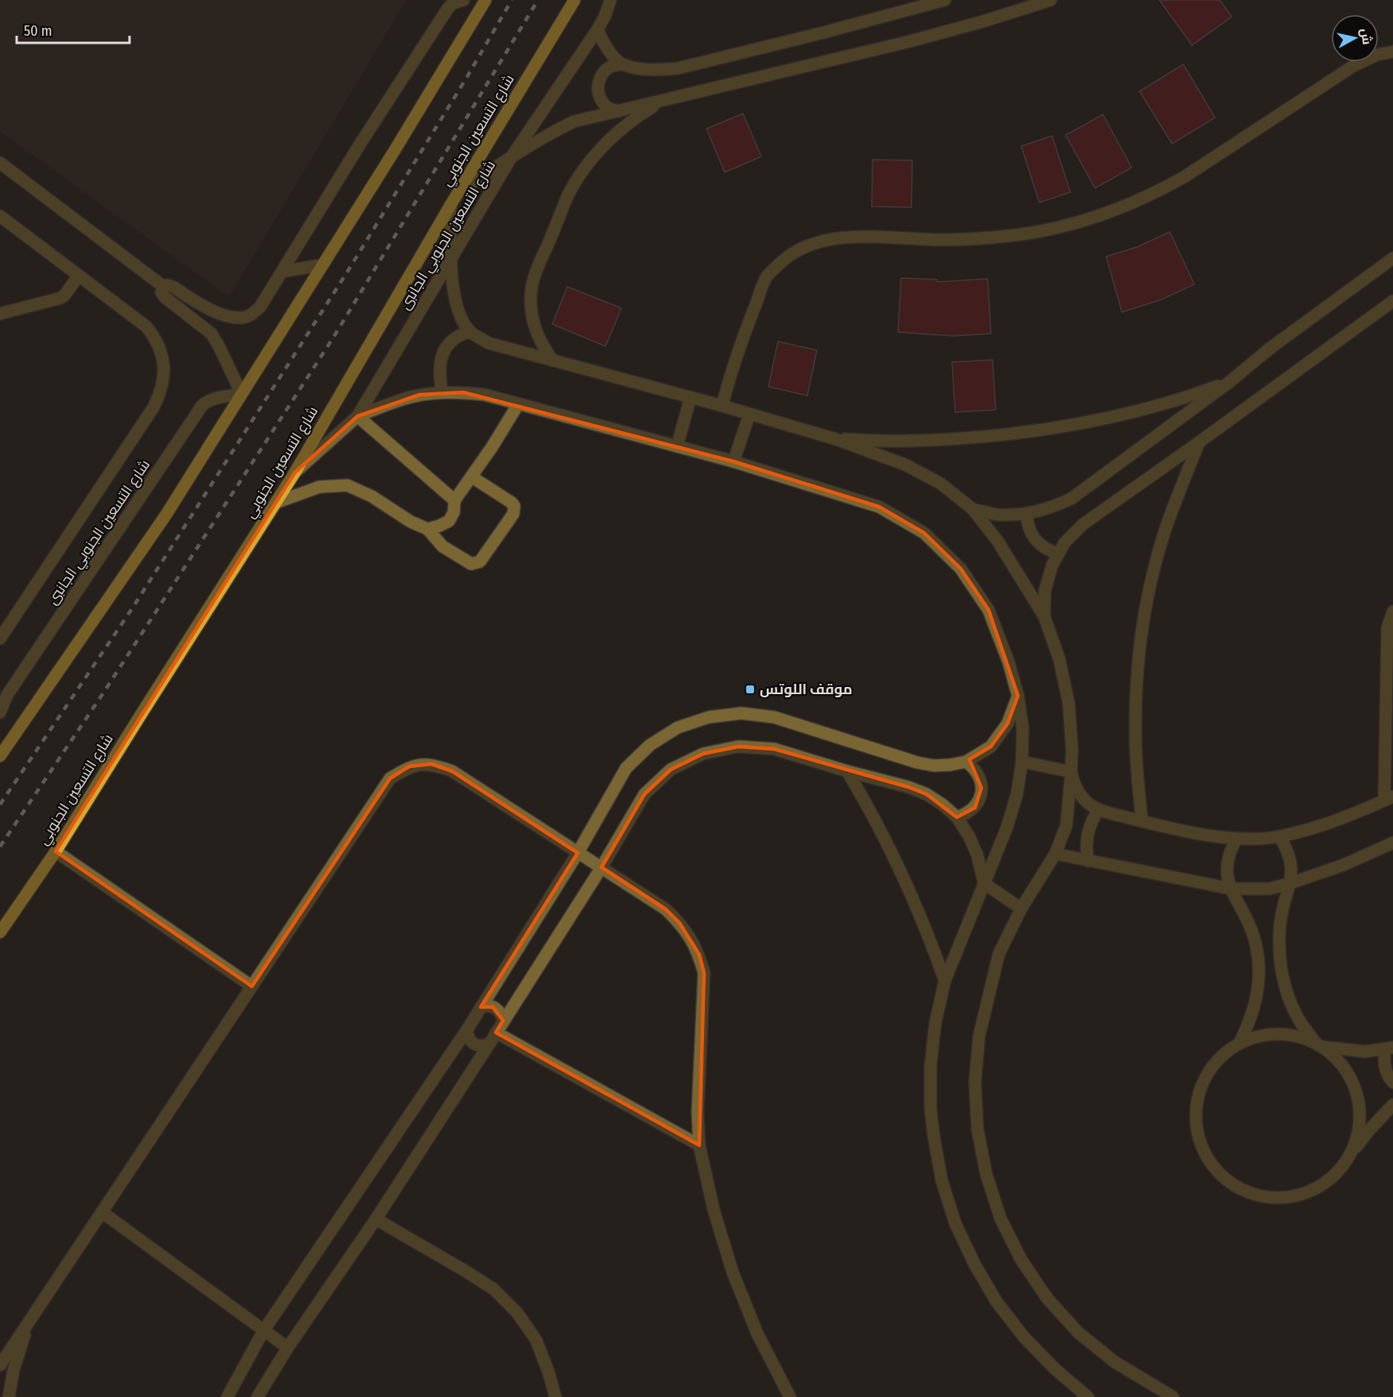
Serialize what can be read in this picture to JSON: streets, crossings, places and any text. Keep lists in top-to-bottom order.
{
  "streets": {
    "main road": ["شارع التسعين الجنوبي"],
    "street": ["شارع التسعين الجنوبي الجانبى"]
  },
  "crossings": [
    ["شارع التسعين الجنوبي", "شارع التسعين الجنوبي الجانبى"]
  ],
  "places": {
    "transit": ["موقف اللوتس"]
  },
  "scale_bar": "50 m",
  "north": "right"
}
